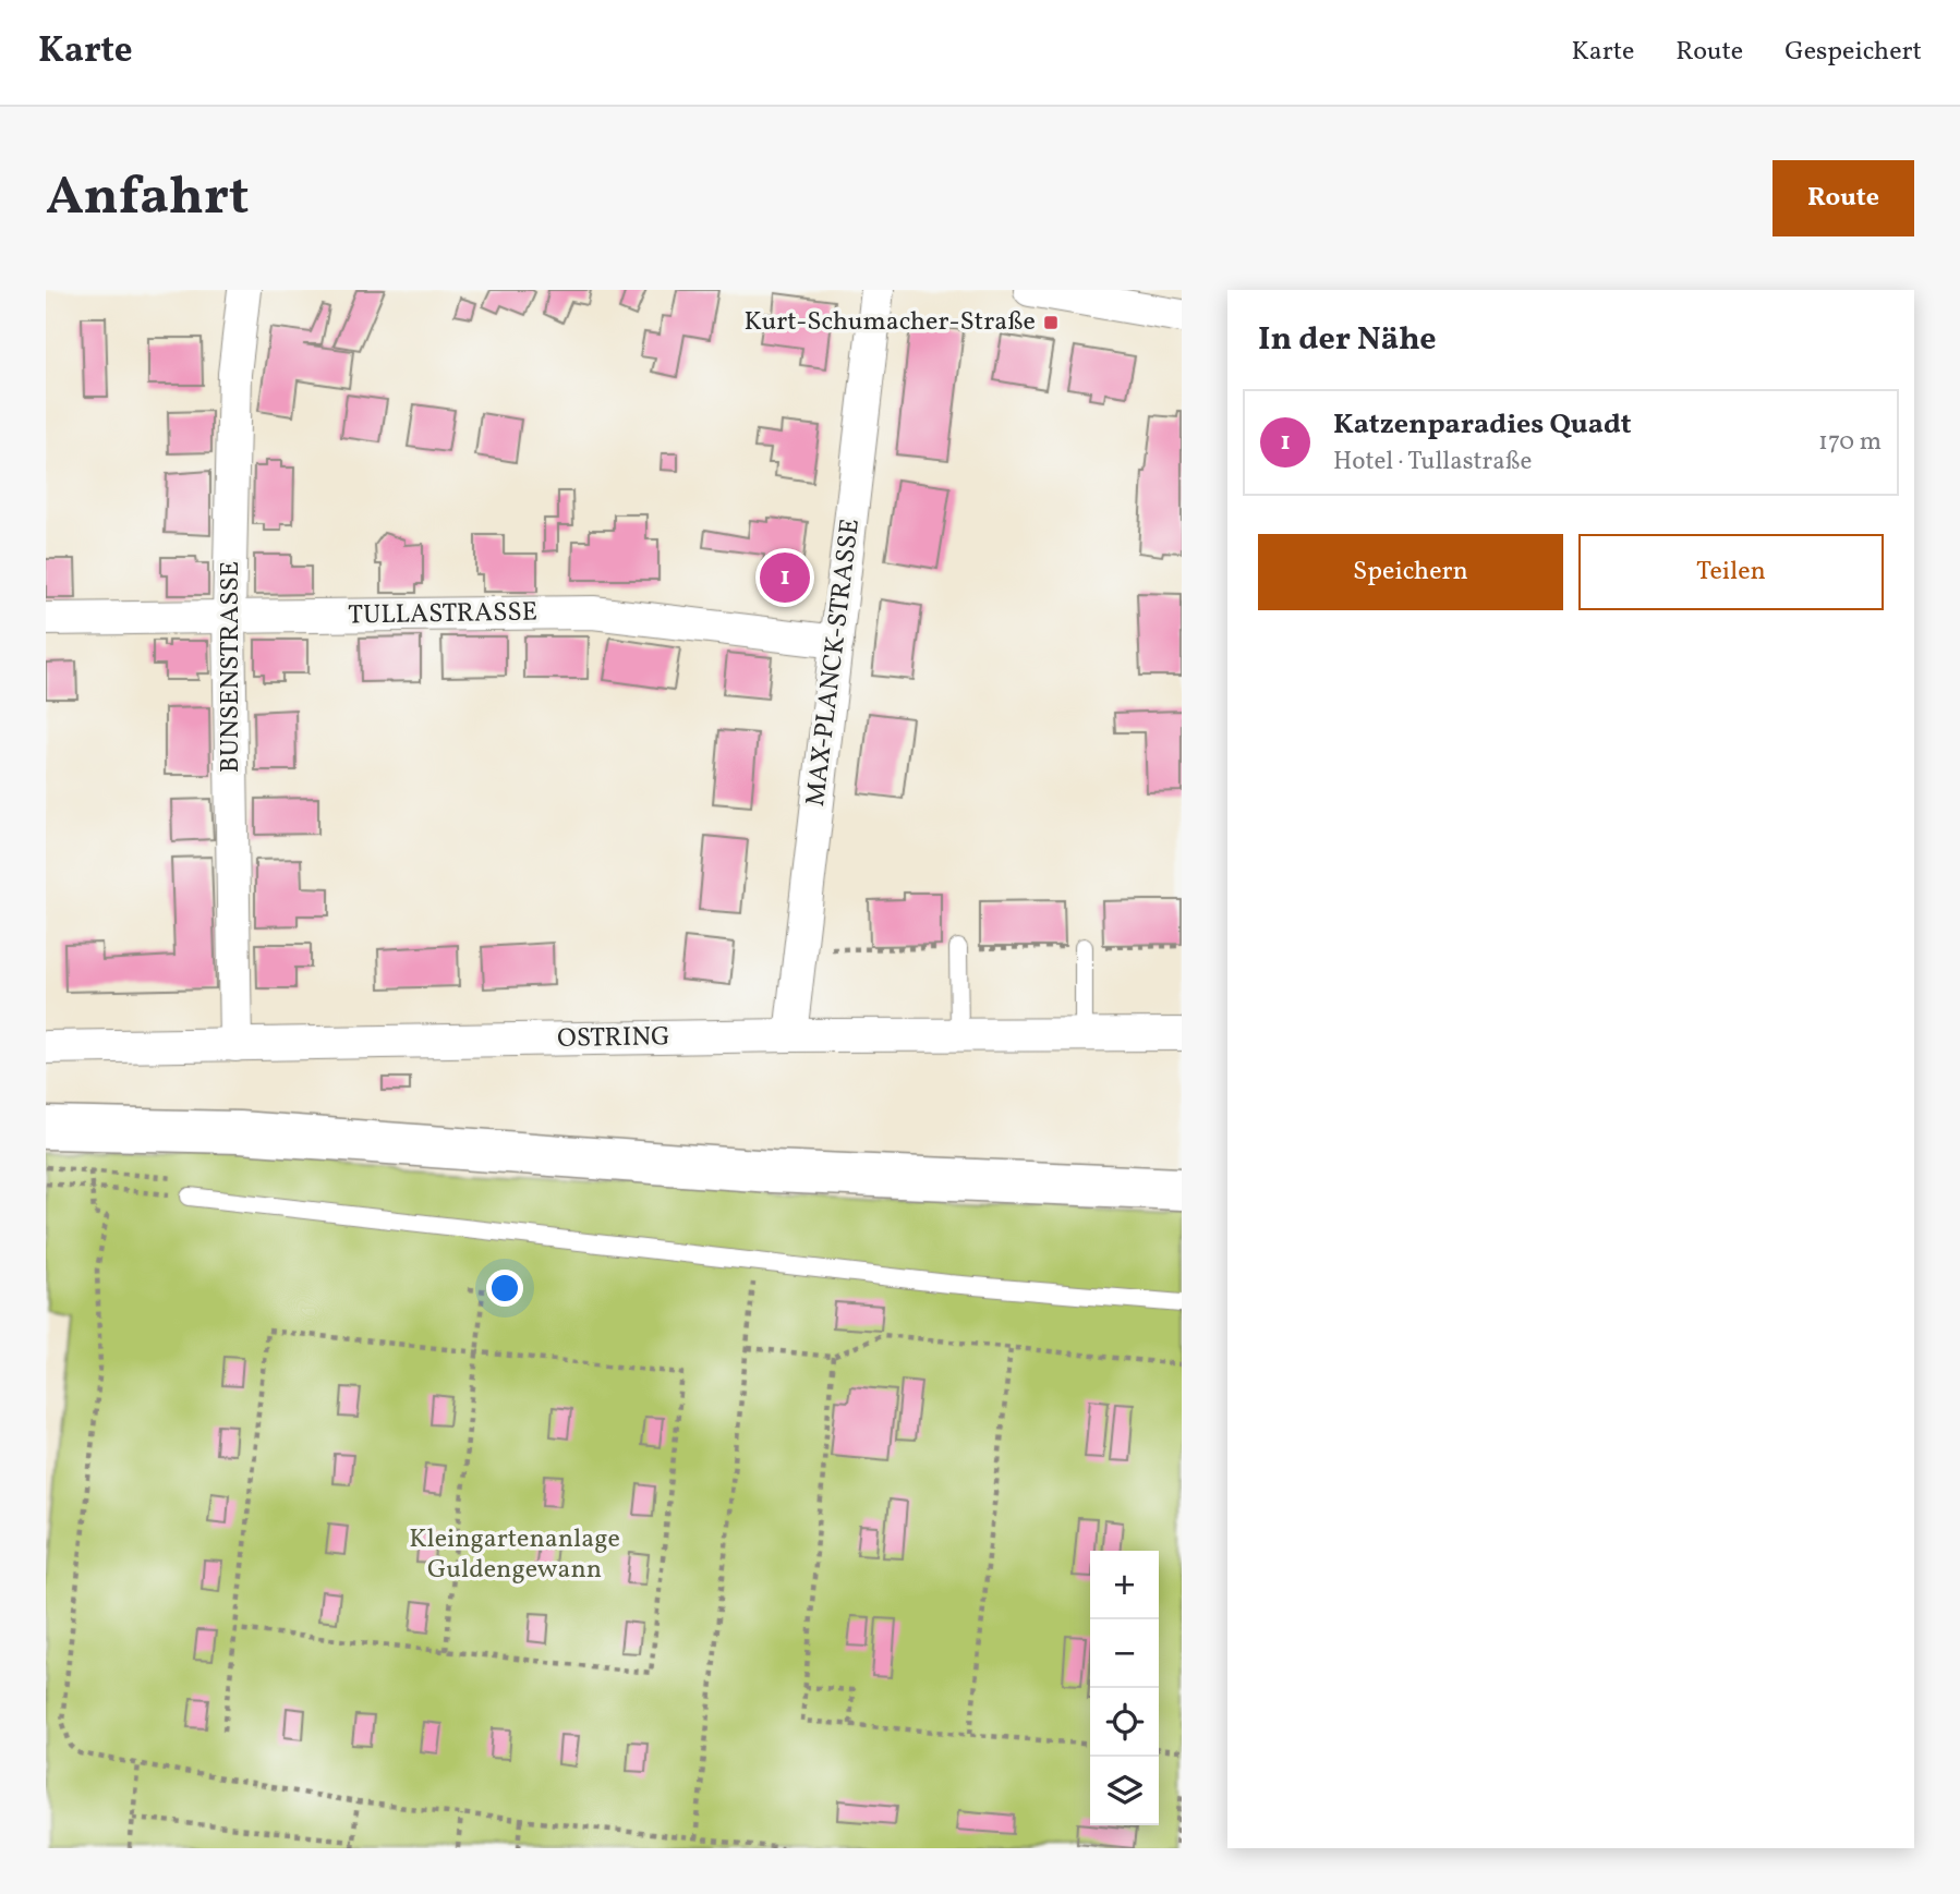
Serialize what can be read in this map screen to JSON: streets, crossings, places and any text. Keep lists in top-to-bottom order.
{
  "streets": {
    "street": [
      "TULLASTRASSE",
      "MAX-PLANCK-STRASSE",
      "BUNSENSTRASSE",
      "OSTRING"
    ]
  },
  "crossings": [
    ["TULLASTRASSE", "MAX-PLANCK-STRASSE"],
    ["TULLASTRASSE", "BUNSENSTRASSE"],
    ["MAX-PLANCK-STRASSE", "OSTRING"],
    ["BUNSENSTRASSE", "OSTRING"]
  ],
  "parks": ["Kleingartenanlage Guldengewann"],
  "places": {
    "transit": ["Kurt-Schumacher-Straße"]
  },
  "page": {
    "header": "Karte",
    "nav": ["Karte", "Route", "Gespeichert"],
    "buttons": [
      "Route",
      ["Speichern", "Teilen"]
    ],
    "title": "Anfahrt",
    "heading": "In der Nähe",
    "list": [
      {
        "mark": "1",
        "name": "Katzenparadies Quadt",
        "note": "Hotel · Tullastraße",
        "value": "170 m"
      }
    ],
    "pins": "1",
    "map_buttons": ["+", "−"]
  }
}
